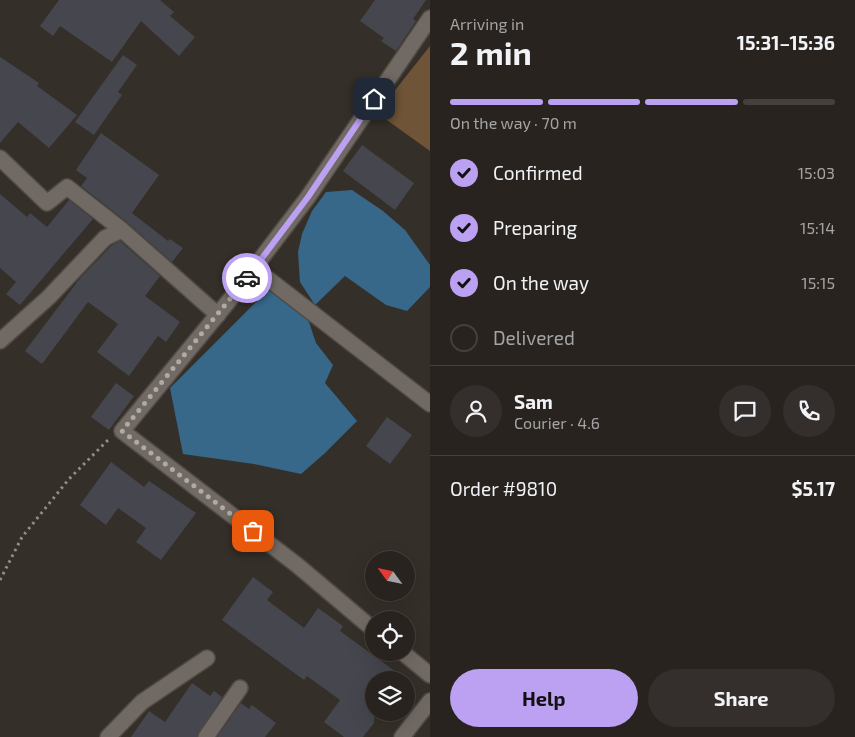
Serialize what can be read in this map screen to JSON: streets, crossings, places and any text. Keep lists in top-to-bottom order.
{
  "north": "top left",
  "page": {
    "heading": ["2 min", "Arriving in", "15:31–15:36"],
    "panel": [
      "Sam",
      "Courier · 4.6",
      "Order #9810",
      "$5.17"
    ],
    "bar": "On the way · 70 m",
    "list": [
      ["Confirmed", "15:03"],
      ["Preparing", "15:14"],
      ["On the way", "15:15"],
      "Delivered"
    ],
    "buttons": ["Help", "Share"]
  }
}
